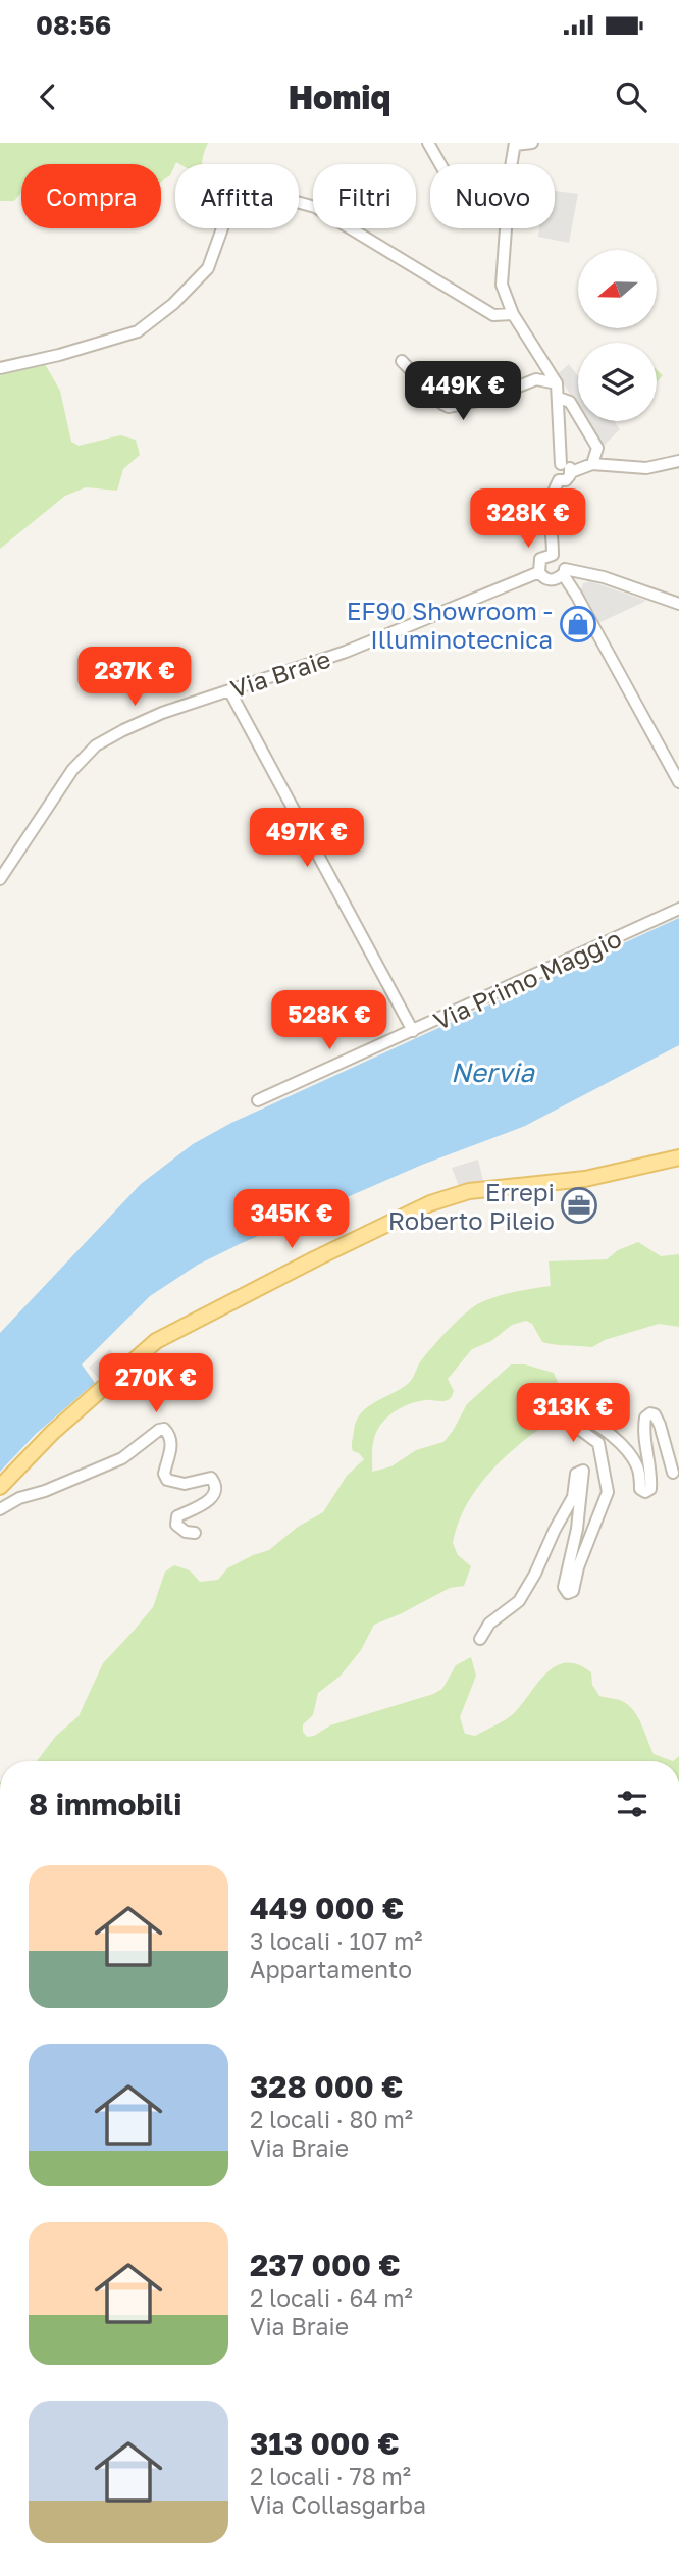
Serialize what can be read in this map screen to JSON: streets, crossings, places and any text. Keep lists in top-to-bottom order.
{
  "streets": {
    "street": ["Via Braie", "Via Primo Maggio"]
  },
  "water": ["Nervia"],
  "places": {
    "shop": ["EF90 Showroom - Illuminotecnica"],
    "office": ["Errepi Roberto Pileio"]
  },
  "north": "left",
  "page": {
    "status": "08:56",
    "header": "Homiq",
    "chip": [
      "Compra",
      "Affitta",
      "Filtri",
      "Nuovo"
    ],
    "price": [
      "449K €",
      "328K €",
      "237K €",
      "497K €",
      "528K €",
      "345K €",
      "270K €",
      "313K €"
    ],
    "heading": "8 immobili",
    "list": [
      {
        "name": "449 000 €",
        "note": "3 locali · 107 m² · Appartamento"
      },
      {
        "name": "328 000 €",
        "note": "2 locali · 80 m² · Via Braie"
      },
      {
        "name": "237 000 €",
        "note": "2 locali · 64 m² · Via Braie"
      },
      {
        "name": "313 000 €",
        "note": "2 locali · 78 m² · Via Collasgarba"
      }
    ]
  }
}
